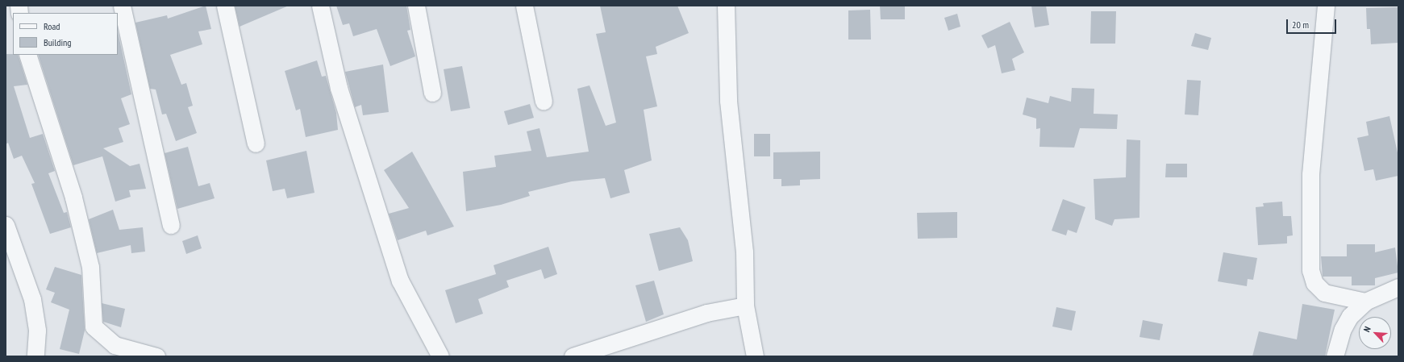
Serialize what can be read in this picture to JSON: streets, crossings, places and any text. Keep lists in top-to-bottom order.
{
  "legend": ["Road", "Building"],
  "scale_bar": "20 m",
  "north": "top left"
}
